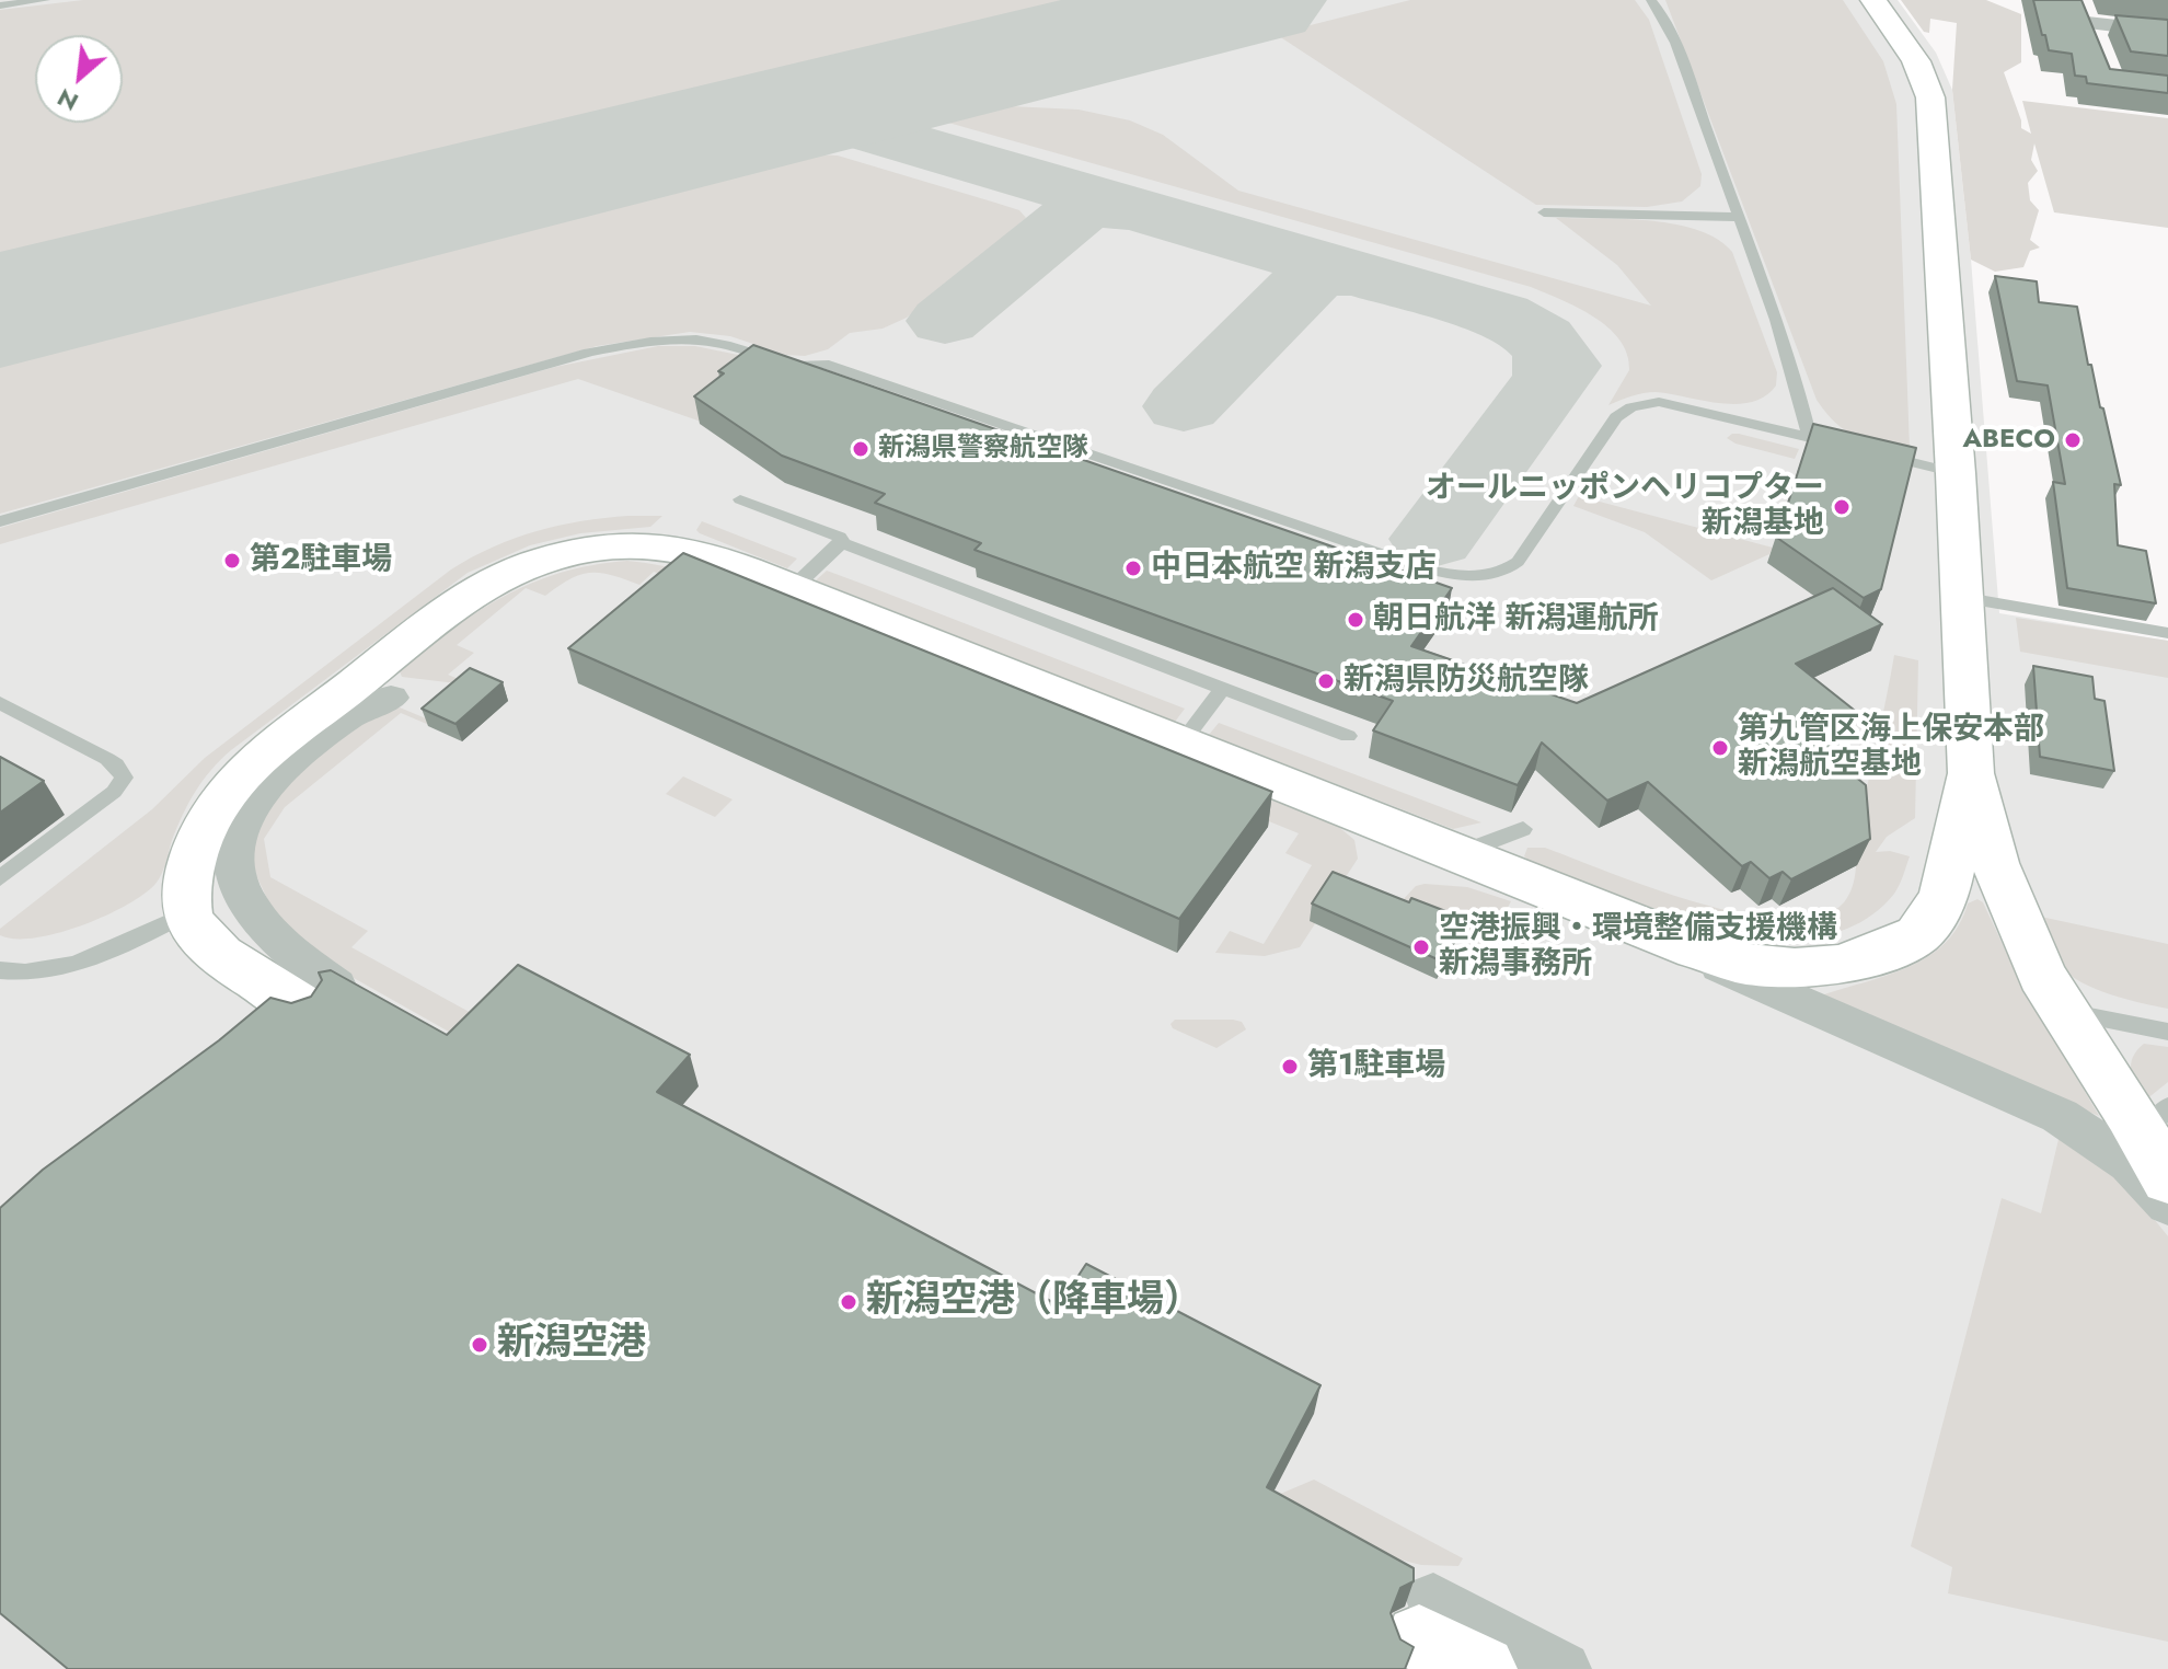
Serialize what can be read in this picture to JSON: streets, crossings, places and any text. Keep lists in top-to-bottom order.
{
  "places": [
    "ABECO",
    "新潟県警察航空隊",
    "オールニッポンヘリコプター 新潟基地",
    "第2駐車場",
    "中日本航空 新潟支店",
    "朝日航洋 新潟運航所",
    "新潟県防災航空隊",
    "第九管区海上保安本部 新潟航空基地",
    "空港振興・環境整備支援機構 新潟事務所",
    "第1駐車場",
    "新潟空港（降車場）",
    "新潟空港"
  ],
  "north": "bottom left"
}
